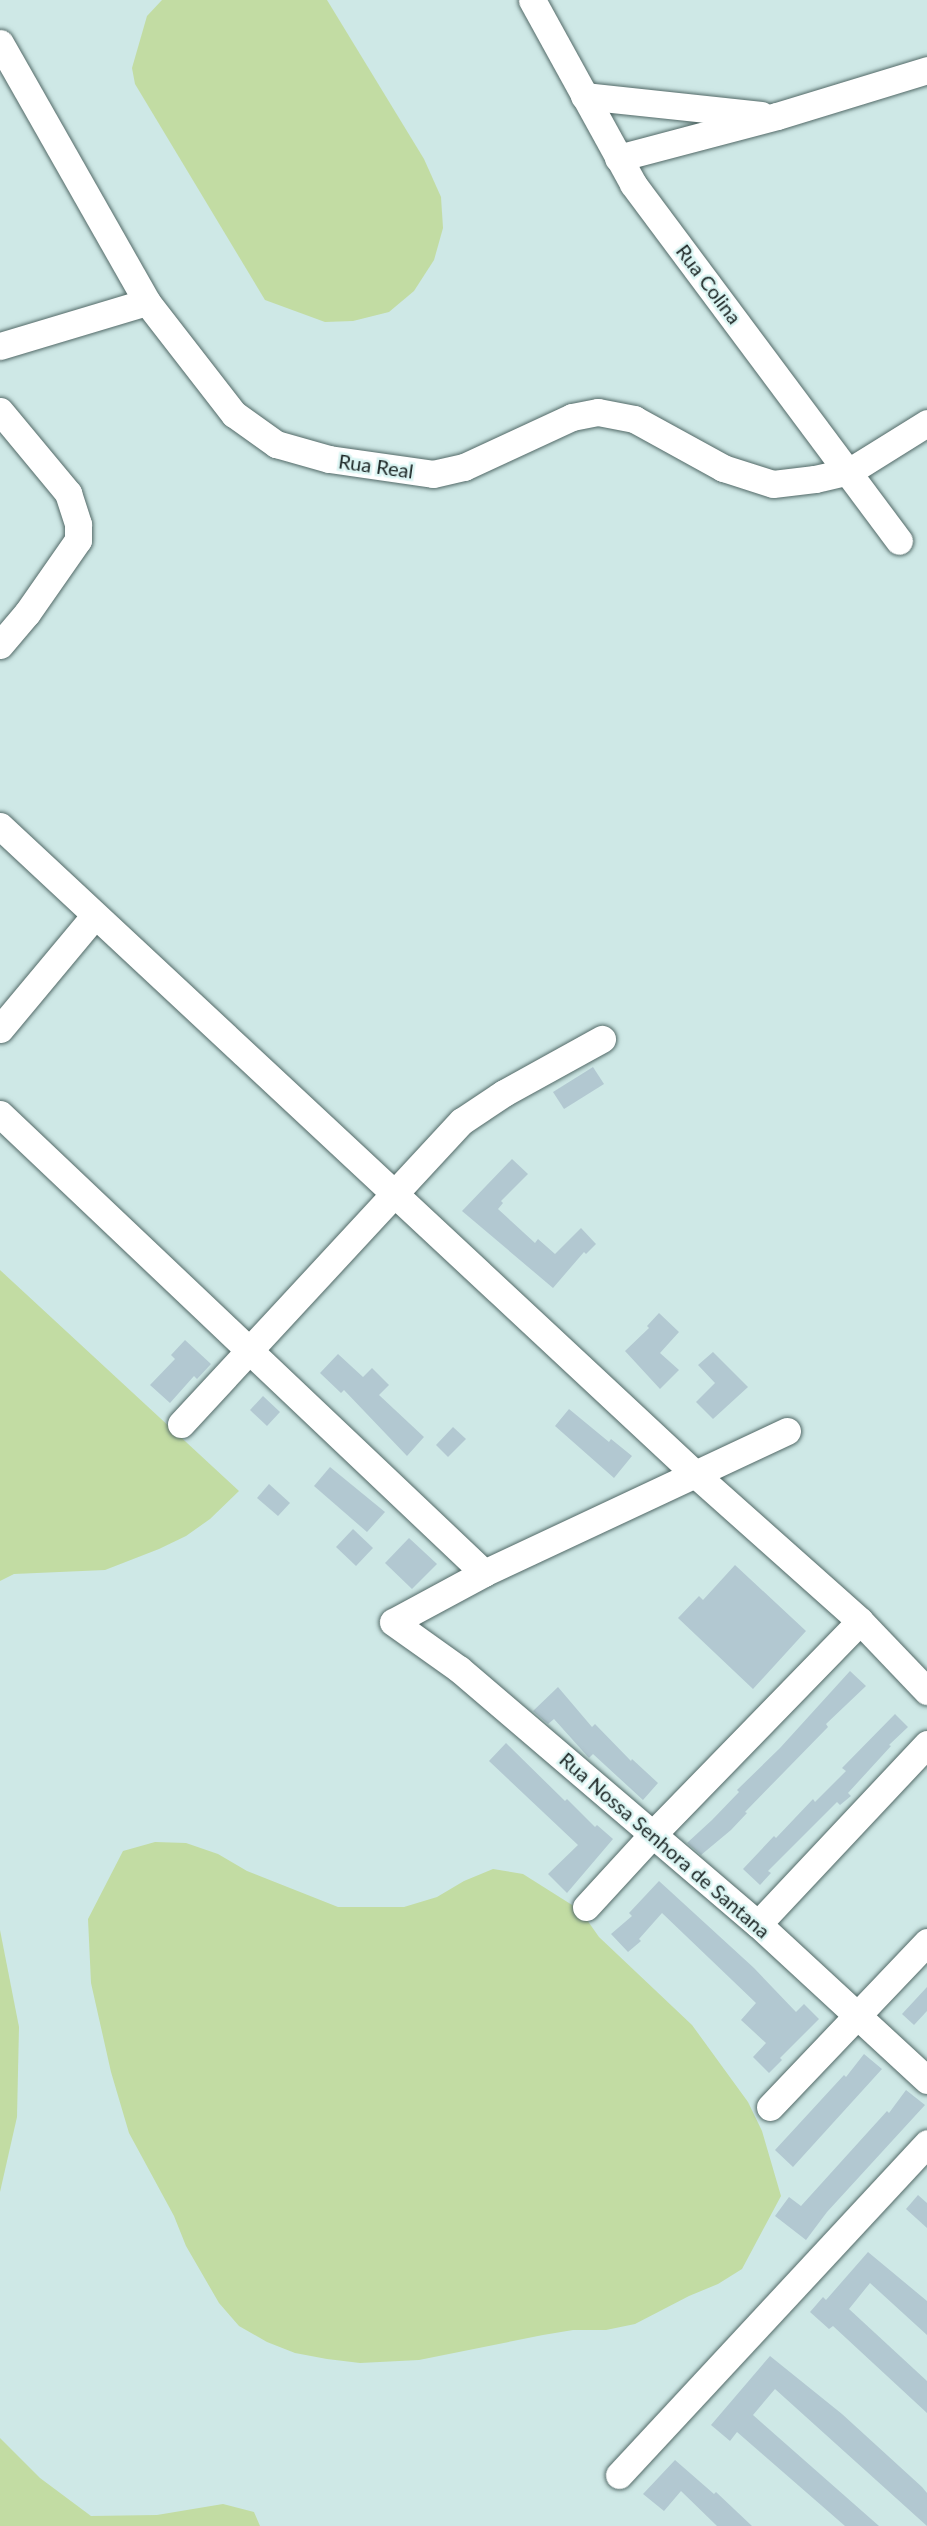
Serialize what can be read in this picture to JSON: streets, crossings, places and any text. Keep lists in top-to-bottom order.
{
  "streets": {
    "street": ["Rua Colina", "Rua Real", "Rua Nossa Senhora de Santana"]
  },
  "crossings": [
    ["Rua Colina", "Rua Real"]
  ]
}
